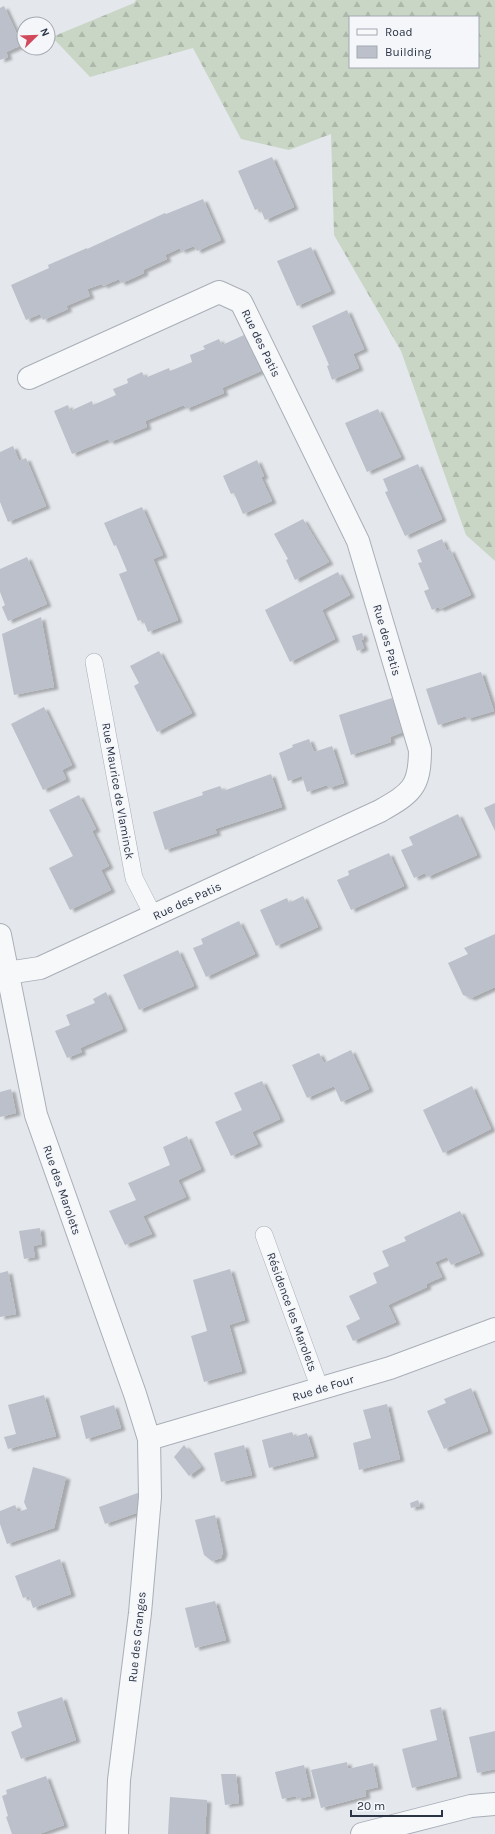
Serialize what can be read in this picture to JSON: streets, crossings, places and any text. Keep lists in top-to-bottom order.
{
  "streets": {
    "street": [
      "Rue des Patis",
      "Rue des Marolets",
      "Rue de Four",
      "Rue des Granges"
    ],
    "lane": ["Rue Maurice de Vlaminck", "Résidence les Marolets"]
  },
  "crossings": [
    ["Rue des Patis", "Rue Maurice de Vlaminck"],
    ["Rue des Patis", "Rue des Marolets"],
    ["Rue des Marolets", "Rue de Four"],
    ["Rue des Marolets", "Rue des Granges"],
    ["Résidence les Marolets", "Rue de Four"],
    ["Rue de Four", "Rue des Granges"]
  ],
  "legend": ["Road", "Building"],
  "scale_bar": "20 m",
  "north": "top right"
}
